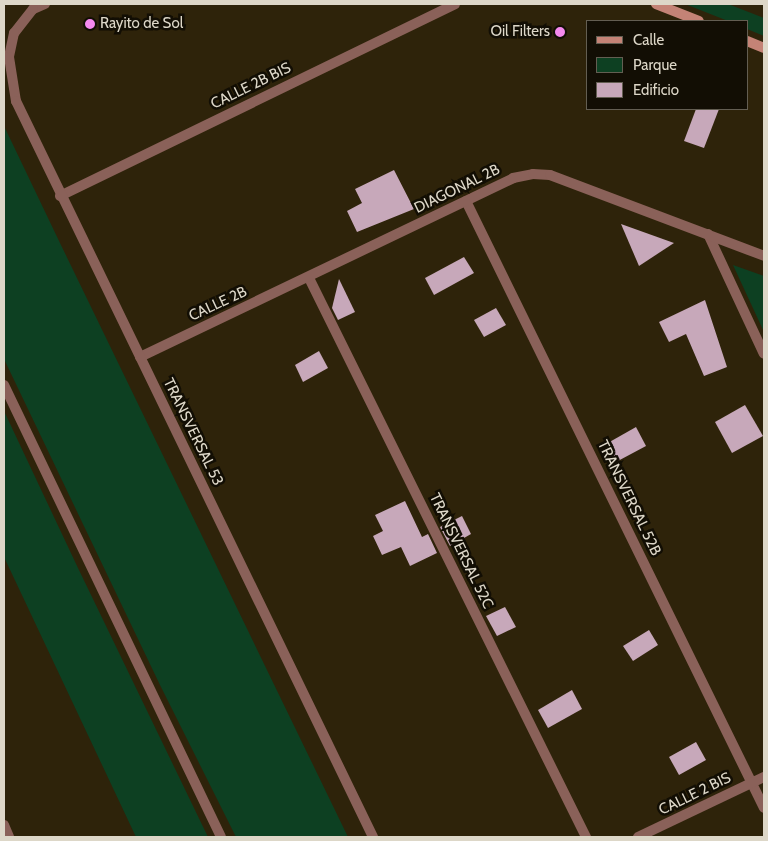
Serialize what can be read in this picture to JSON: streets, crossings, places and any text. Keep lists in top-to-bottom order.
{
  "streets": {
    "street": [
      "CALLE 2B BIS",
      "DIAGONAL 2B",
      "CALLE 2B",
      "TRANSVERSAL 53",
      "TRANSVERSAL 52B",
      "TRANSVERSAL 52C",
      "CALLE 2 BIS"
    ]
  },
  "crossings": [
    ["CALLE 2B BIS", "TRANSVERSAL 53"],
    ["DIAGONAL 2B", "CALLE 2B"],
    ["DIAGONAL 2B", "TRANSVERSAL 52B"],
    ["DIAGONAL 2B", "TRANSVERSAL 52C"],
    ["CALLE 2B", "TRANSVERSAL 53"],
    ["CALLE 2B", "TRANSVERSAL 52C"],
    ["TRANSVERSAL 52B", "CALLE 2 BIS"]
  ],
  "places": ["Rayito de Sol", "Oil Filters"],
  "legend": ["Calle", "Parque", "Edificio"]
}
